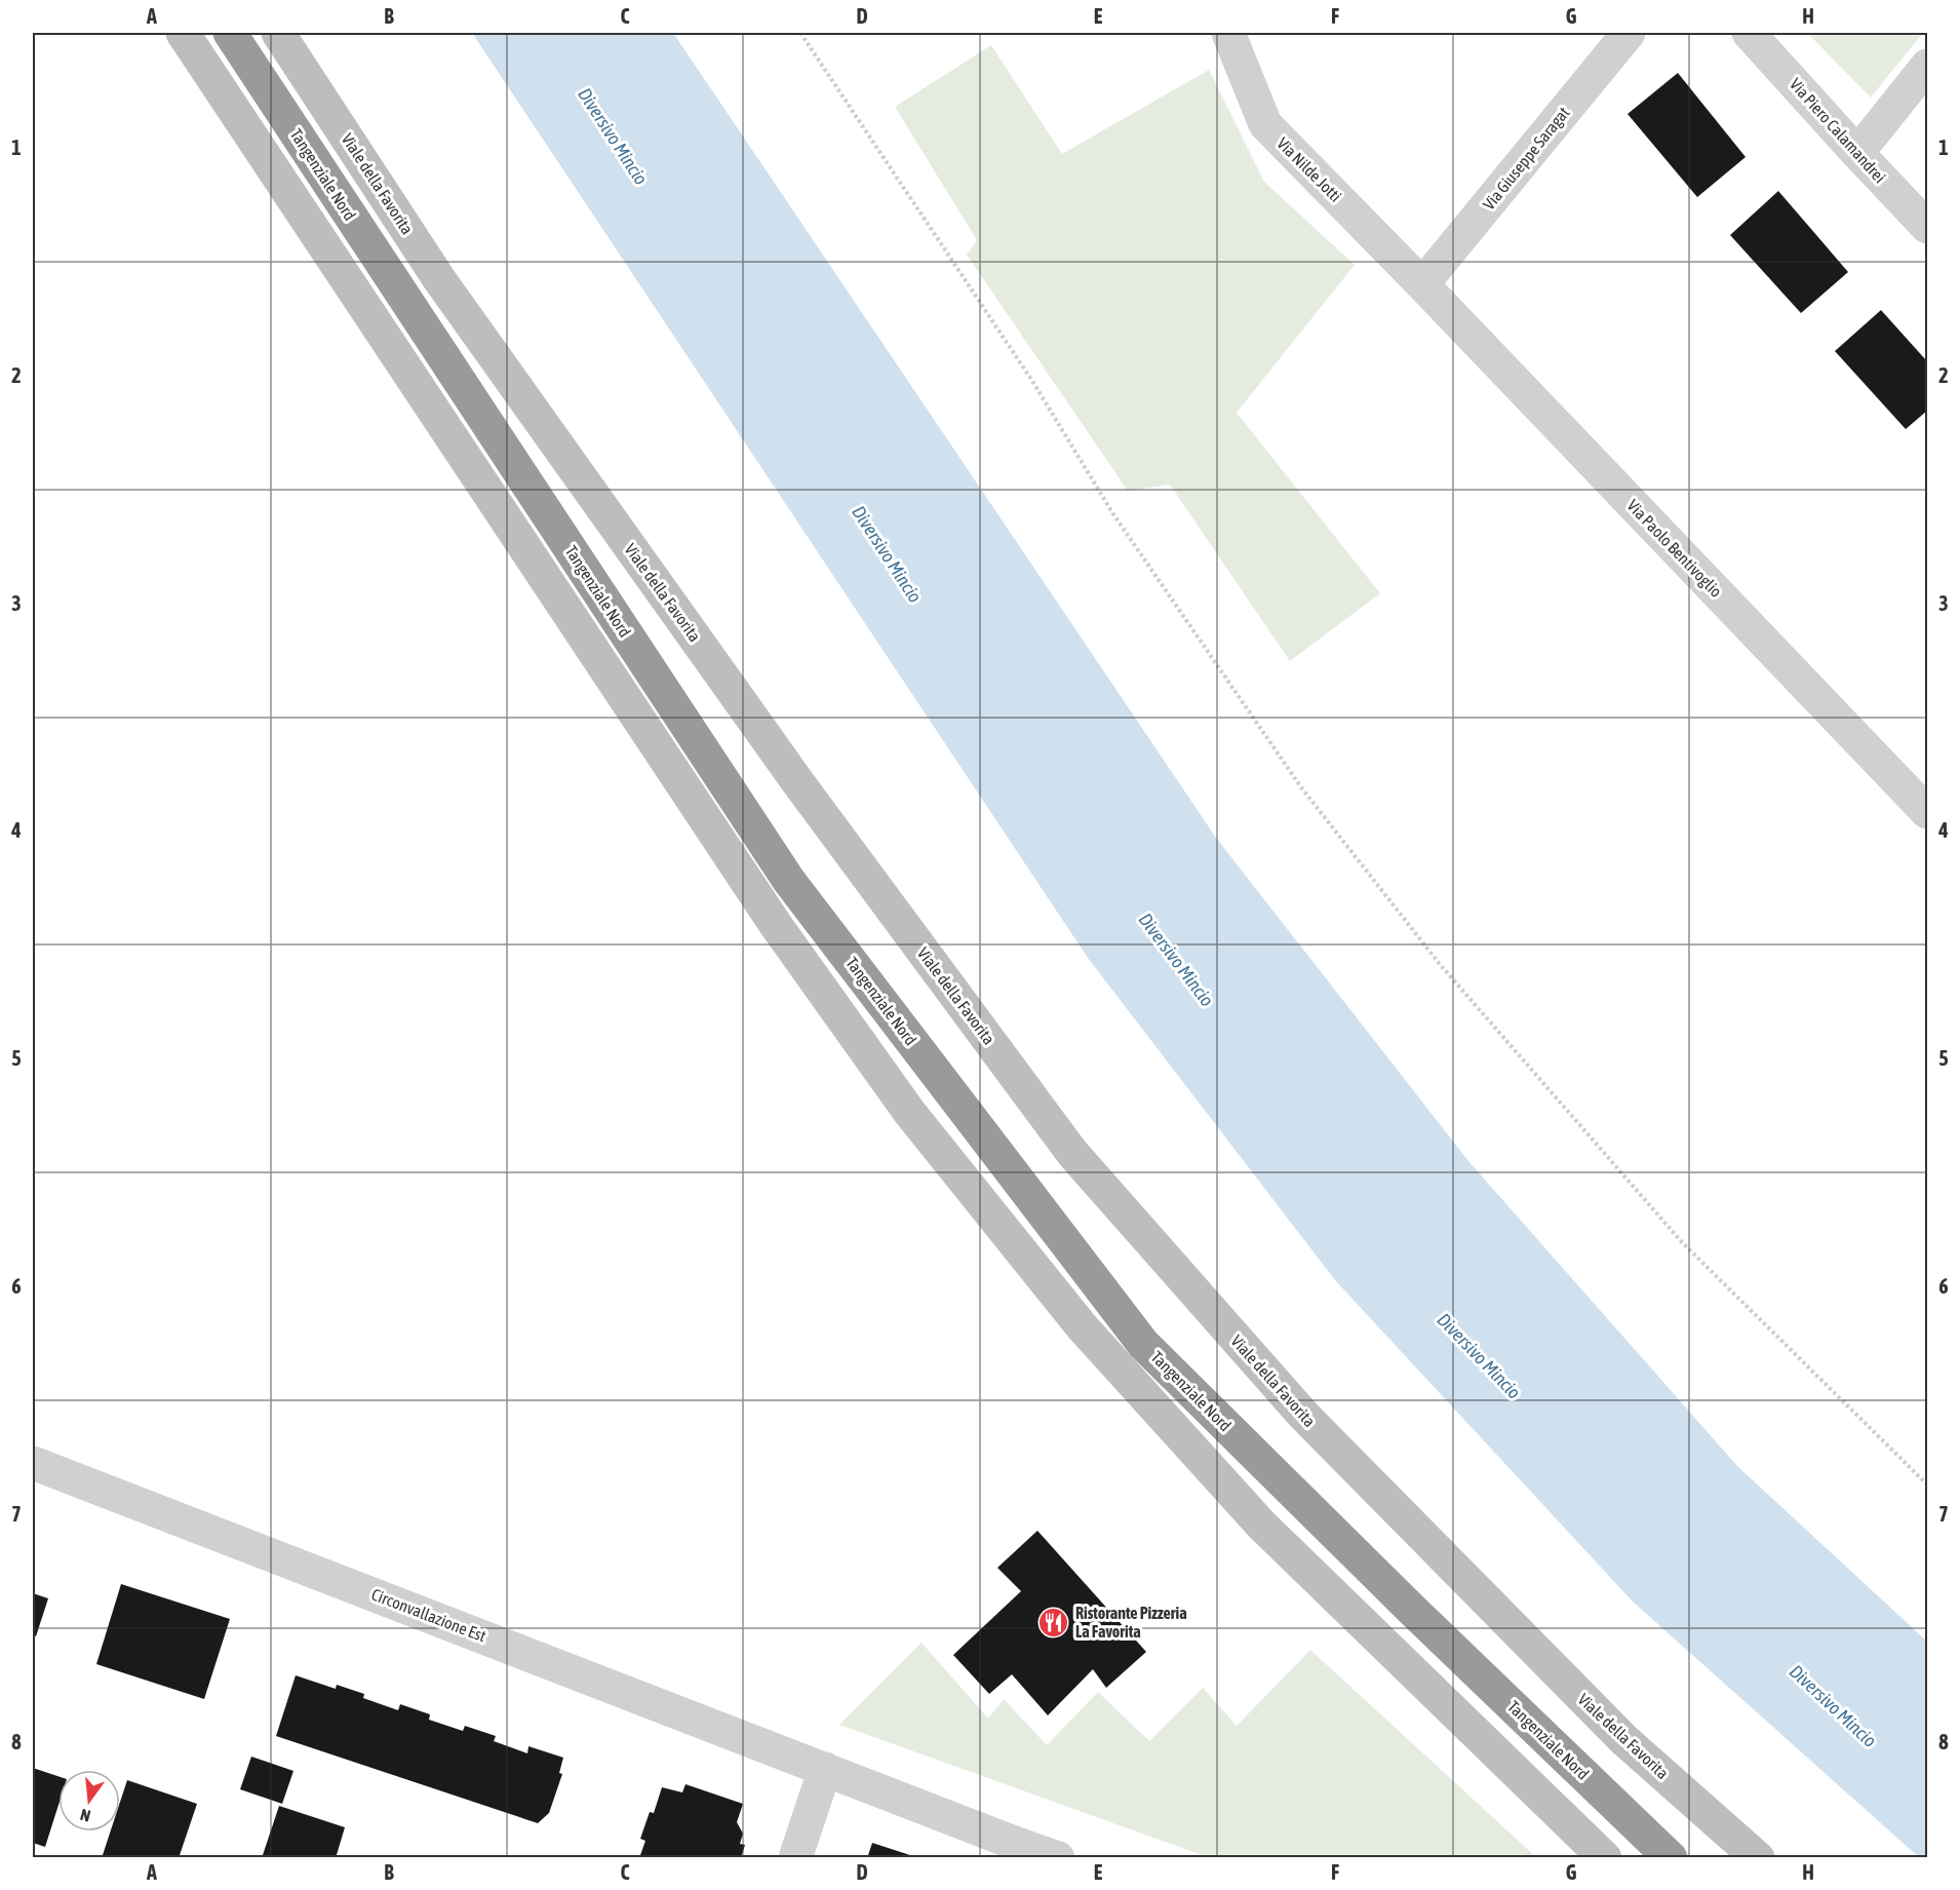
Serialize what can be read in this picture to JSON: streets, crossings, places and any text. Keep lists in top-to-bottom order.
{
  "streets": {
    "highway": ["Tangenziale Nord"],
    "main road": ["Viale della Favorita"],
    "street": [
      "Via Piero Calamandrei",
      "Via Giuseppe Saragat",
      "Via Nilde Jotti",
      "Via Paolo Bentivoglio",
      "Circonvallazione Est"
    ]
  },
  "crossings": [
    ["Via Giuseppe Saragat", "Via Nilde Jotti"],
    ["Via Giuseppe Saragat", "Via Paolo Bentivoglio"],
    ["Via Nilde Jotti", "Via Paolo Bentivoglio"]
  ],
  "water": ["Diversivo Mincio"],
  "places": {
    "restaurant": ["Ristorante Pizzeria La Favorita"]
  },
  "north": "bottom",
  "grid": {
    "columns": [
      "A",
      "B",
      "C",
      "D",
      "E",
      "F",
      "G",
      "H"
    ],
    "rows": [
      "1",
      "2",
      "3",
      "4",
      "5",
      "6",
      "7",
      "8"
    ]
  }
}
